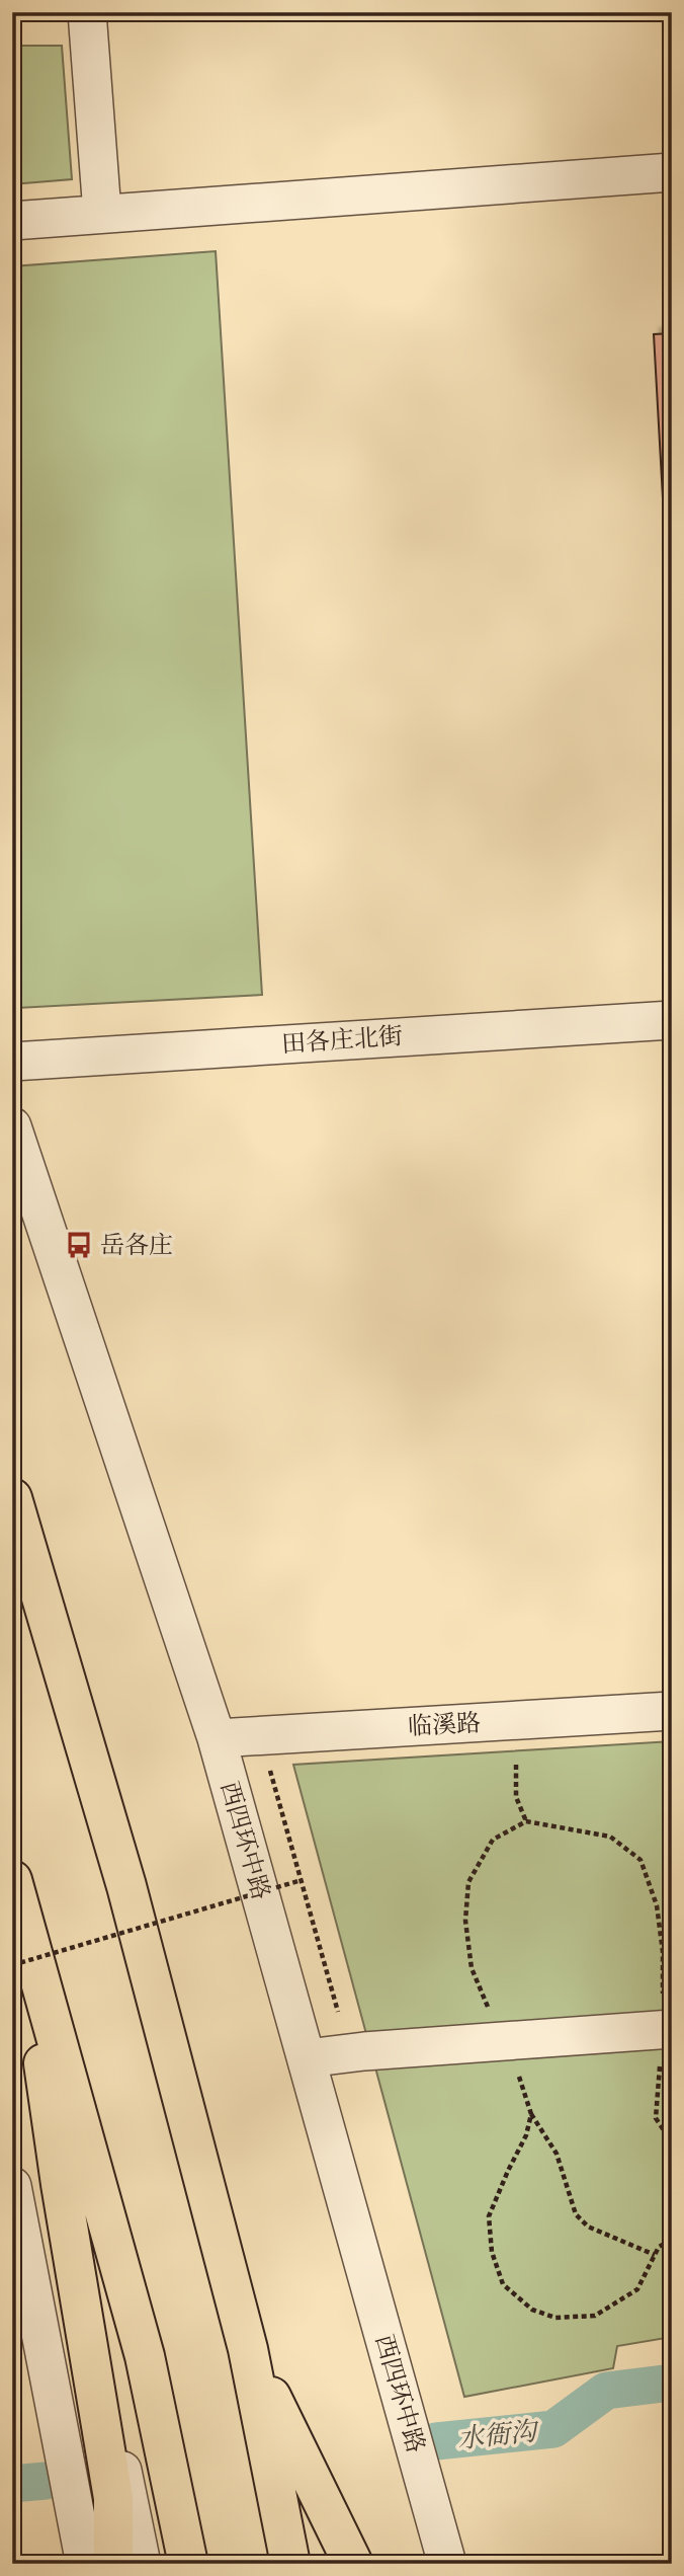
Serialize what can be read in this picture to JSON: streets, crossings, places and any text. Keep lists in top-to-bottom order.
{
  "streets": {
    "street": ["田各庄北街", "临溪路", "西四环中路"]
  },
  "crossings": [
    ["临溪路", "西四环中路"]
  ],
  "water": ["水衙沟"],
  "places": {
    "bus stop": ["岳各庄"]
  }
}
